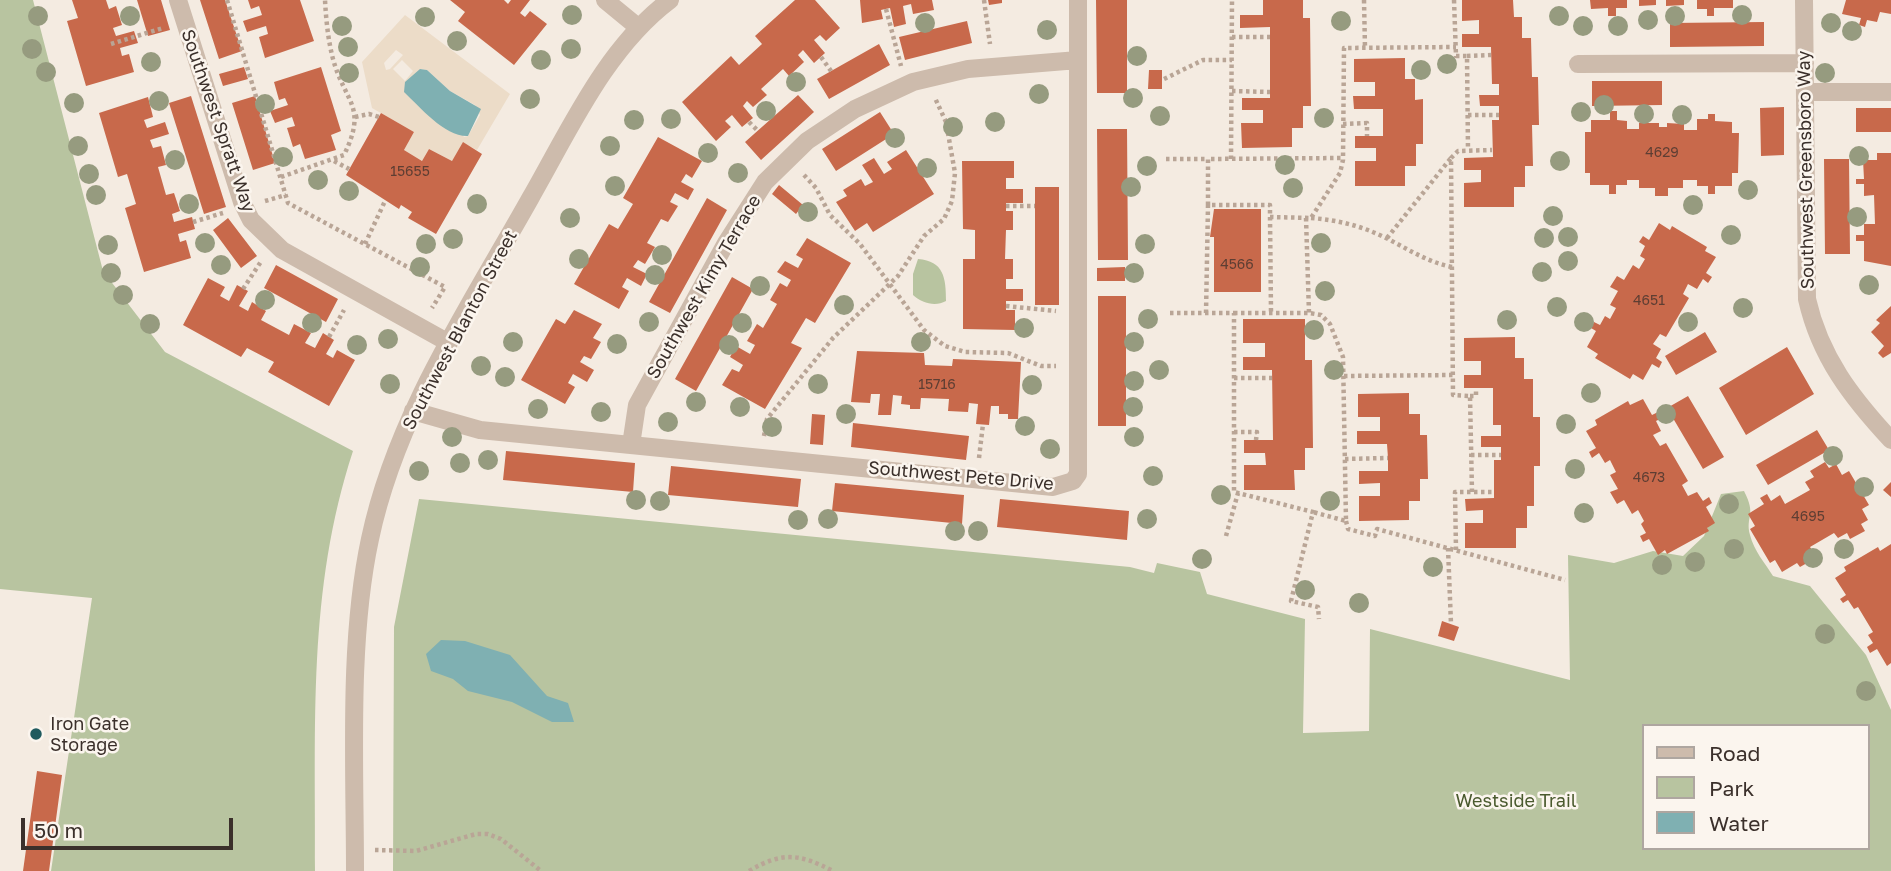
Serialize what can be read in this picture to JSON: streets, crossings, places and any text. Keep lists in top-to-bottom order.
{
  "streets": {
    "street": [
      "Southwest Spratt Way",
      "Southwest Greensboro Way",
      "Southwest Kimy Terrace",
      "Southwest Blanton Street",
      "Southwest Pete Drive"
    ]
  },
  "crossings": [
    ["Southwest Spratt Way", "Southwest Blanton Street"],
    ["Southwest Kimy Terrace", "Southwest Pete Drive"],
    ["Southwest Blanton Street", "Southwest Pete Drive"]
  ],
  "parks": ["Westside Trail"],
  "places": ["Iron Gate Storage"],
  "house_numbers": [
    "4629",
    "15655",
    "4566",
    "4651",
    "15716",
    "4673",
    "4695"
  ],
  "legend": ["Road", "Park", "Water"],
  "scale_bar": "50 m"
}
